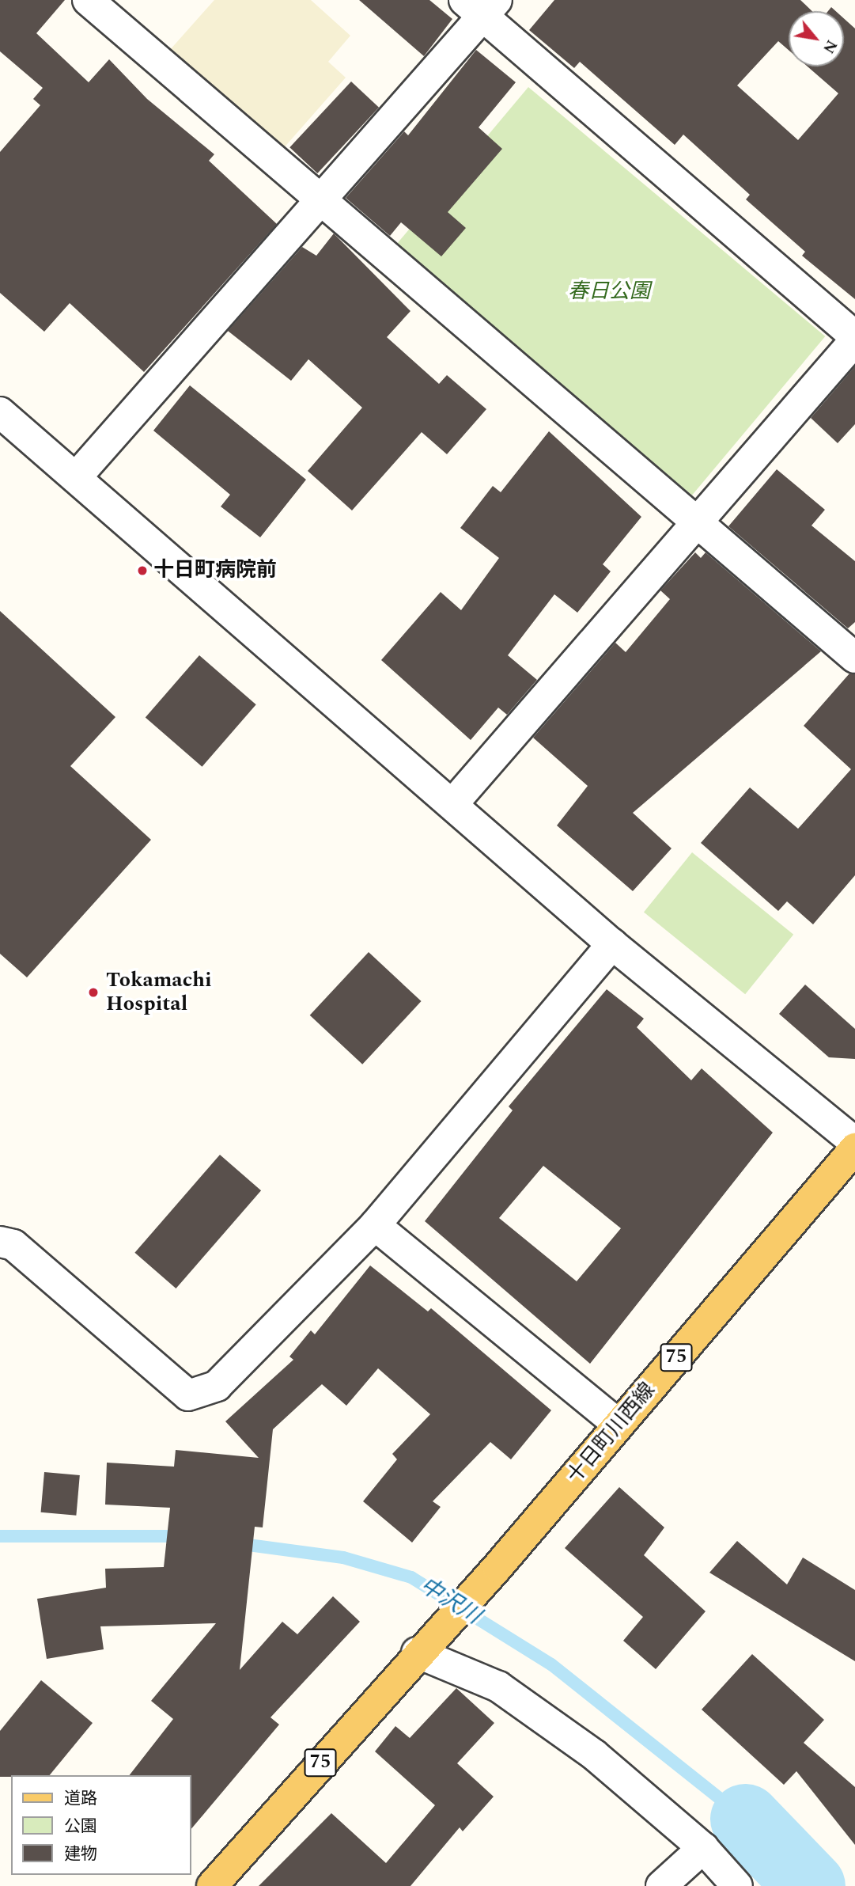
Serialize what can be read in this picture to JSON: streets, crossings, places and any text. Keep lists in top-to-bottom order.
{
  "streets": {
    "main road": ["75", "十日町川西線"]
  },
  "crossings": [
    ["75", "十日町川西線"]
  ],
  "water": ["中沢川"],
  "parks": ["春日公園"],
  "places": ["十日町病院前", "Tokamachi Hospital"],
  "legend": ["道路", "公園", "建物"],
  "north": "bottom right"
}
